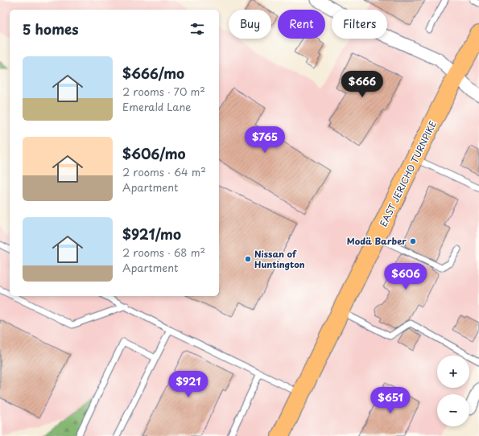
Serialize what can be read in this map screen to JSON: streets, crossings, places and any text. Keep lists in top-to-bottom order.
{
  "streets": {
    "main road": ["EAST JERICHO TURNPIKE"]
  },
  "places": ["Modä Barber", "Nissan of Huntington"],
  "page": {
    "chip": ["Buy", "Rent", "Filters"],
    "heading": "5 homes",
    "list": [
      {
        "name": "$666/mo",
        "note": "2 rooms · 70 m² · Emerald Lane"
      },
      {
        "name": "$606/mo",
        "note": "2 rooms · 64 m² · Apartment"
      },
      {
        "name": "$921/mo",
        "note": "2 rooms · 68 m² · Apartment"
      }
    ],
    "price": [
      "$666",
      "$765",
      "$606",
      "$921",
      "$651"
    ],
    "map_buttons": ["+", "−"]
  }
}
